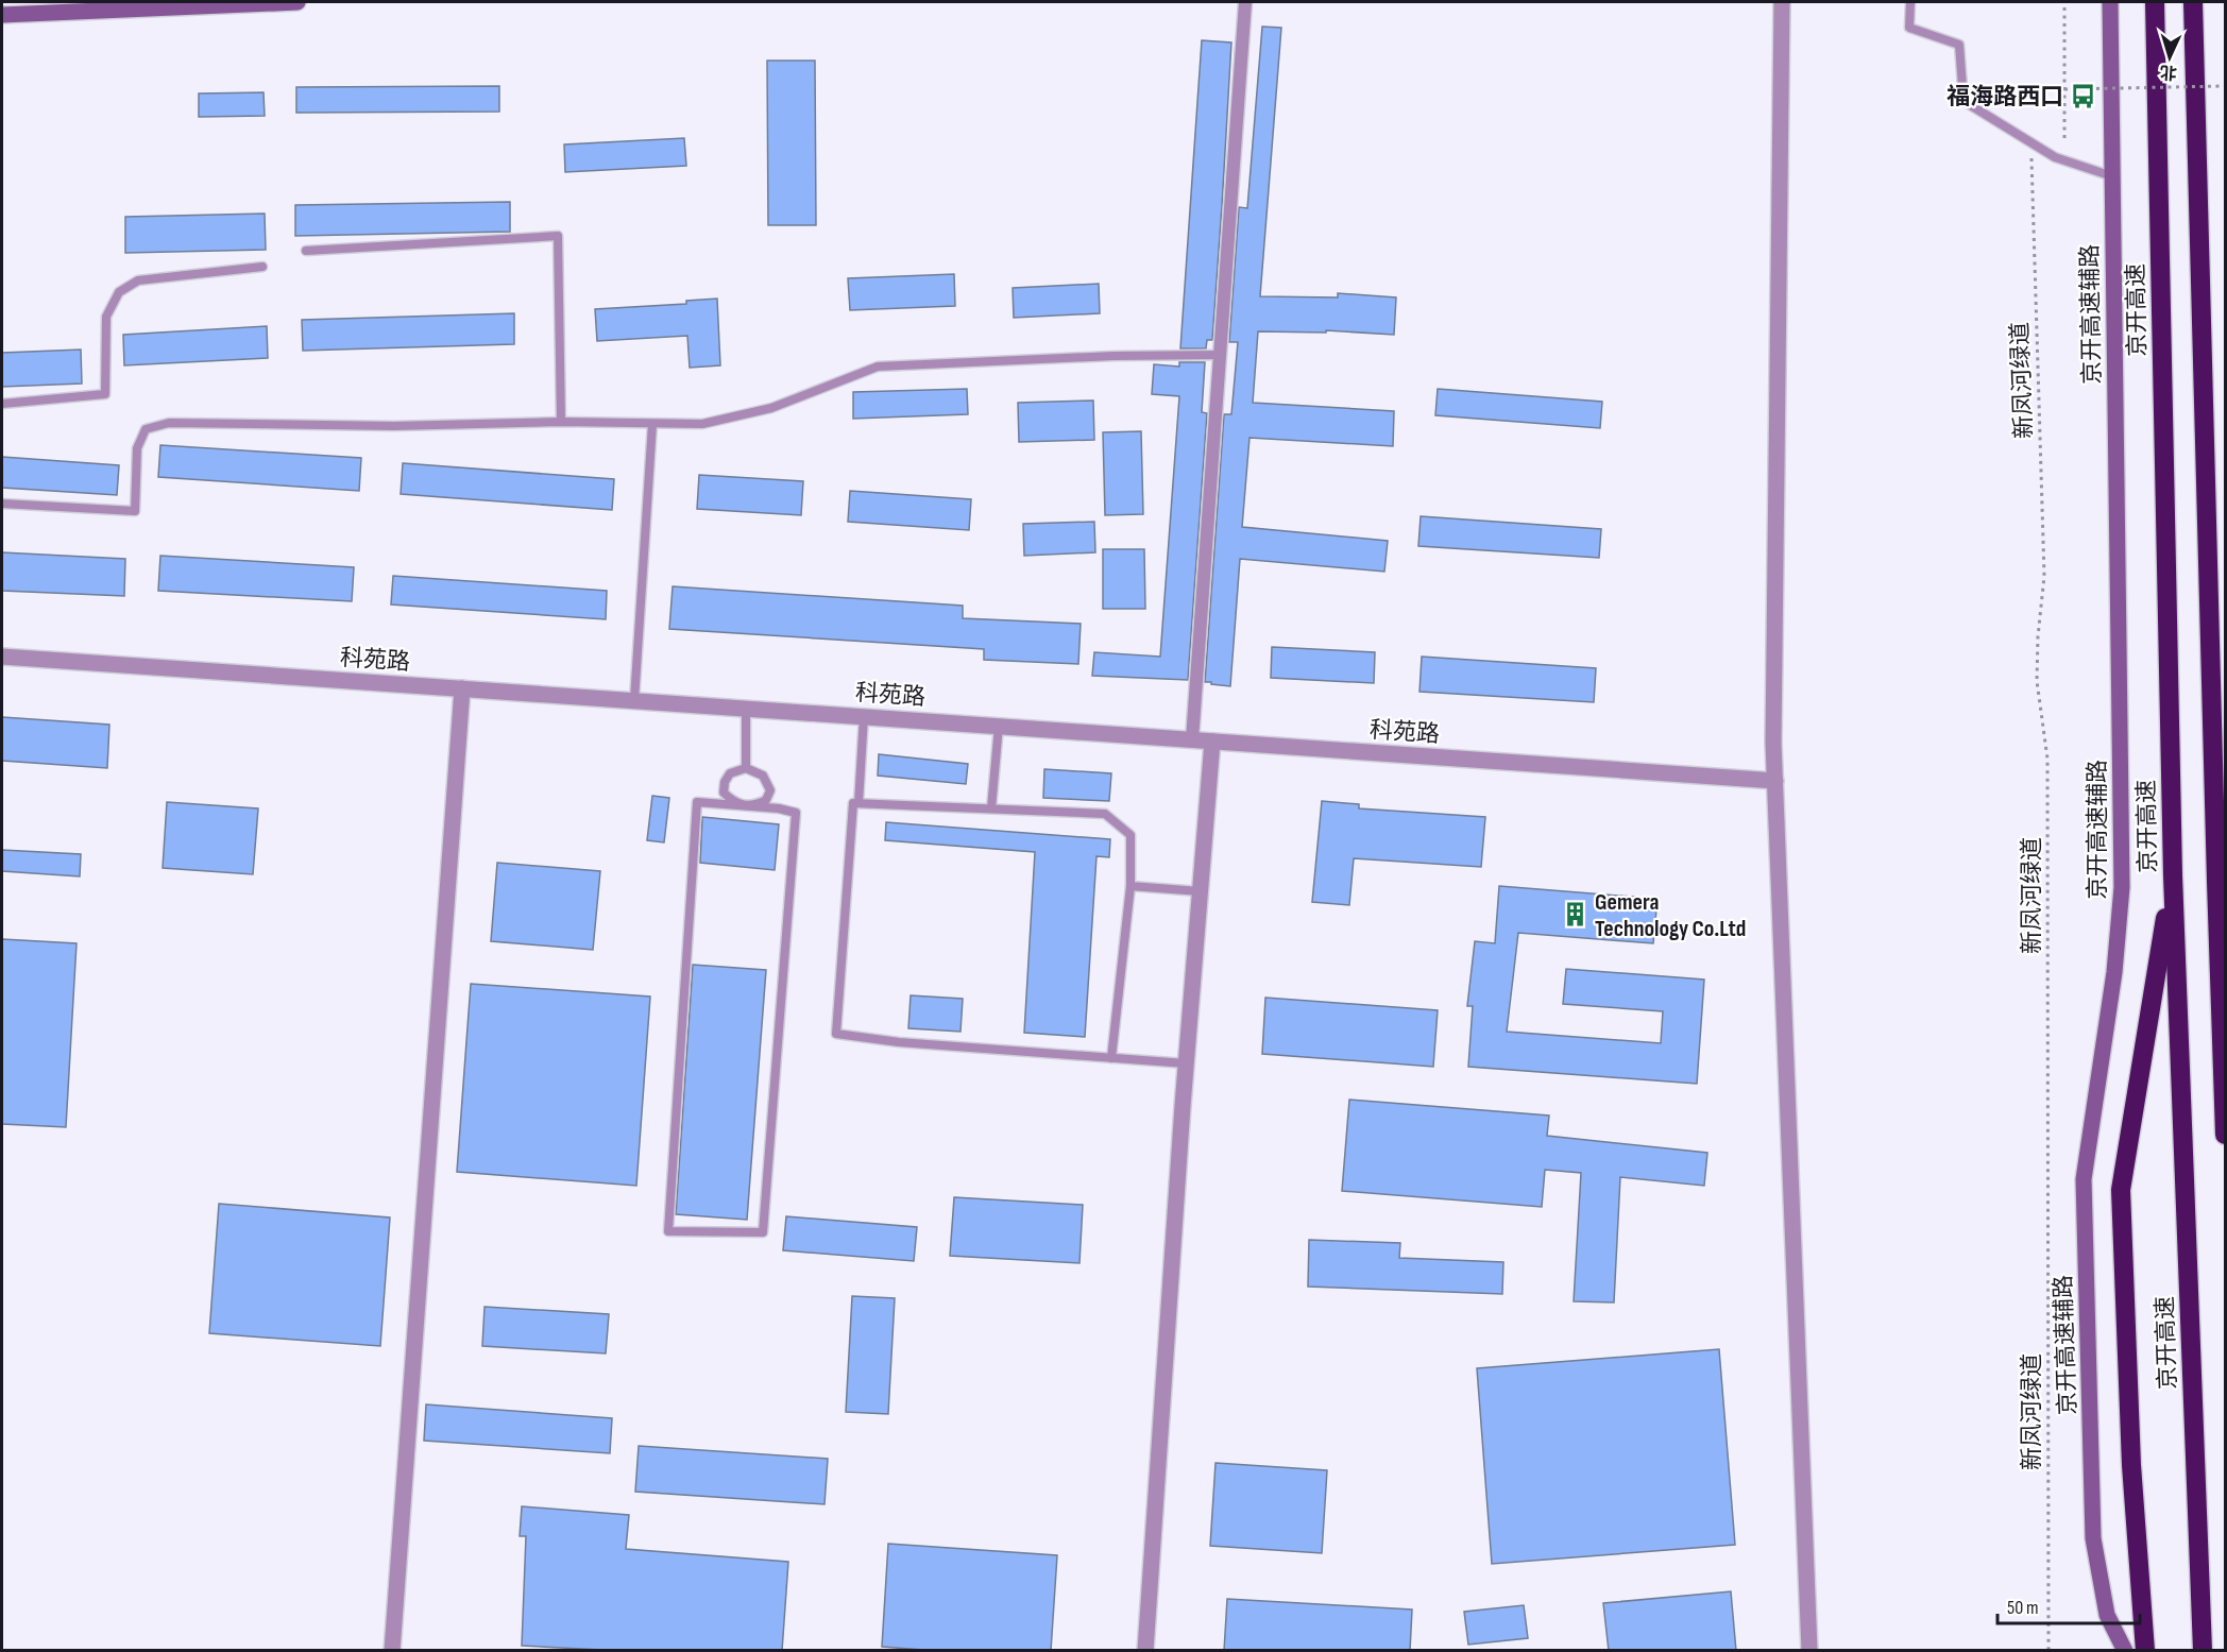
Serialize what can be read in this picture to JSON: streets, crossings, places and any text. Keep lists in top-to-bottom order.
{
  "streets": {
    "highway": ["京开高速"],
    "main road": ["京开高速辅路"],
    "street": ["科苑路"],
    "path": ["新凤河绿道"]
  },
  "places": {
    "bus stop": ["福海路西口"],
    "building": ["Gemera Technology Co.Ltd"]
  },
  "scale_bar": "50 m",
  "north": "bottom"
}
